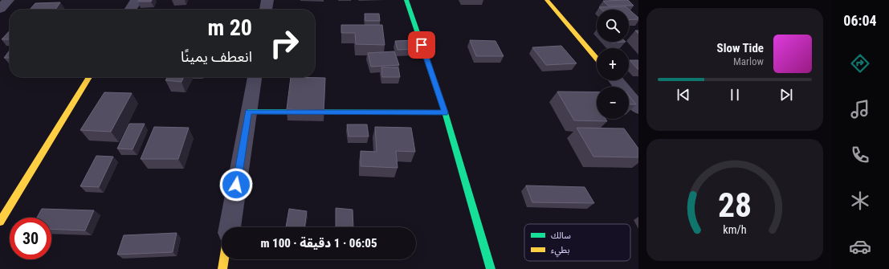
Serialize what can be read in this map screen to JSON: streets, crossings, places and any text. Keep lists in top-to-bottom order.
{
  "legend": ["سالك", "بطيء"],
  "page": {
    "tabs": "06:04",
    "map_buttons": ["+", "−"],
    "turn": ["20 m", "انعطف يمينًا"],
    "song": ["Slow Tide", "Marlow"],
    "limit": "30",
    "trip": "06:05 · 1 دقيقة · 100 m",
    "gauge": ["28", "km/h"]
  }
}
